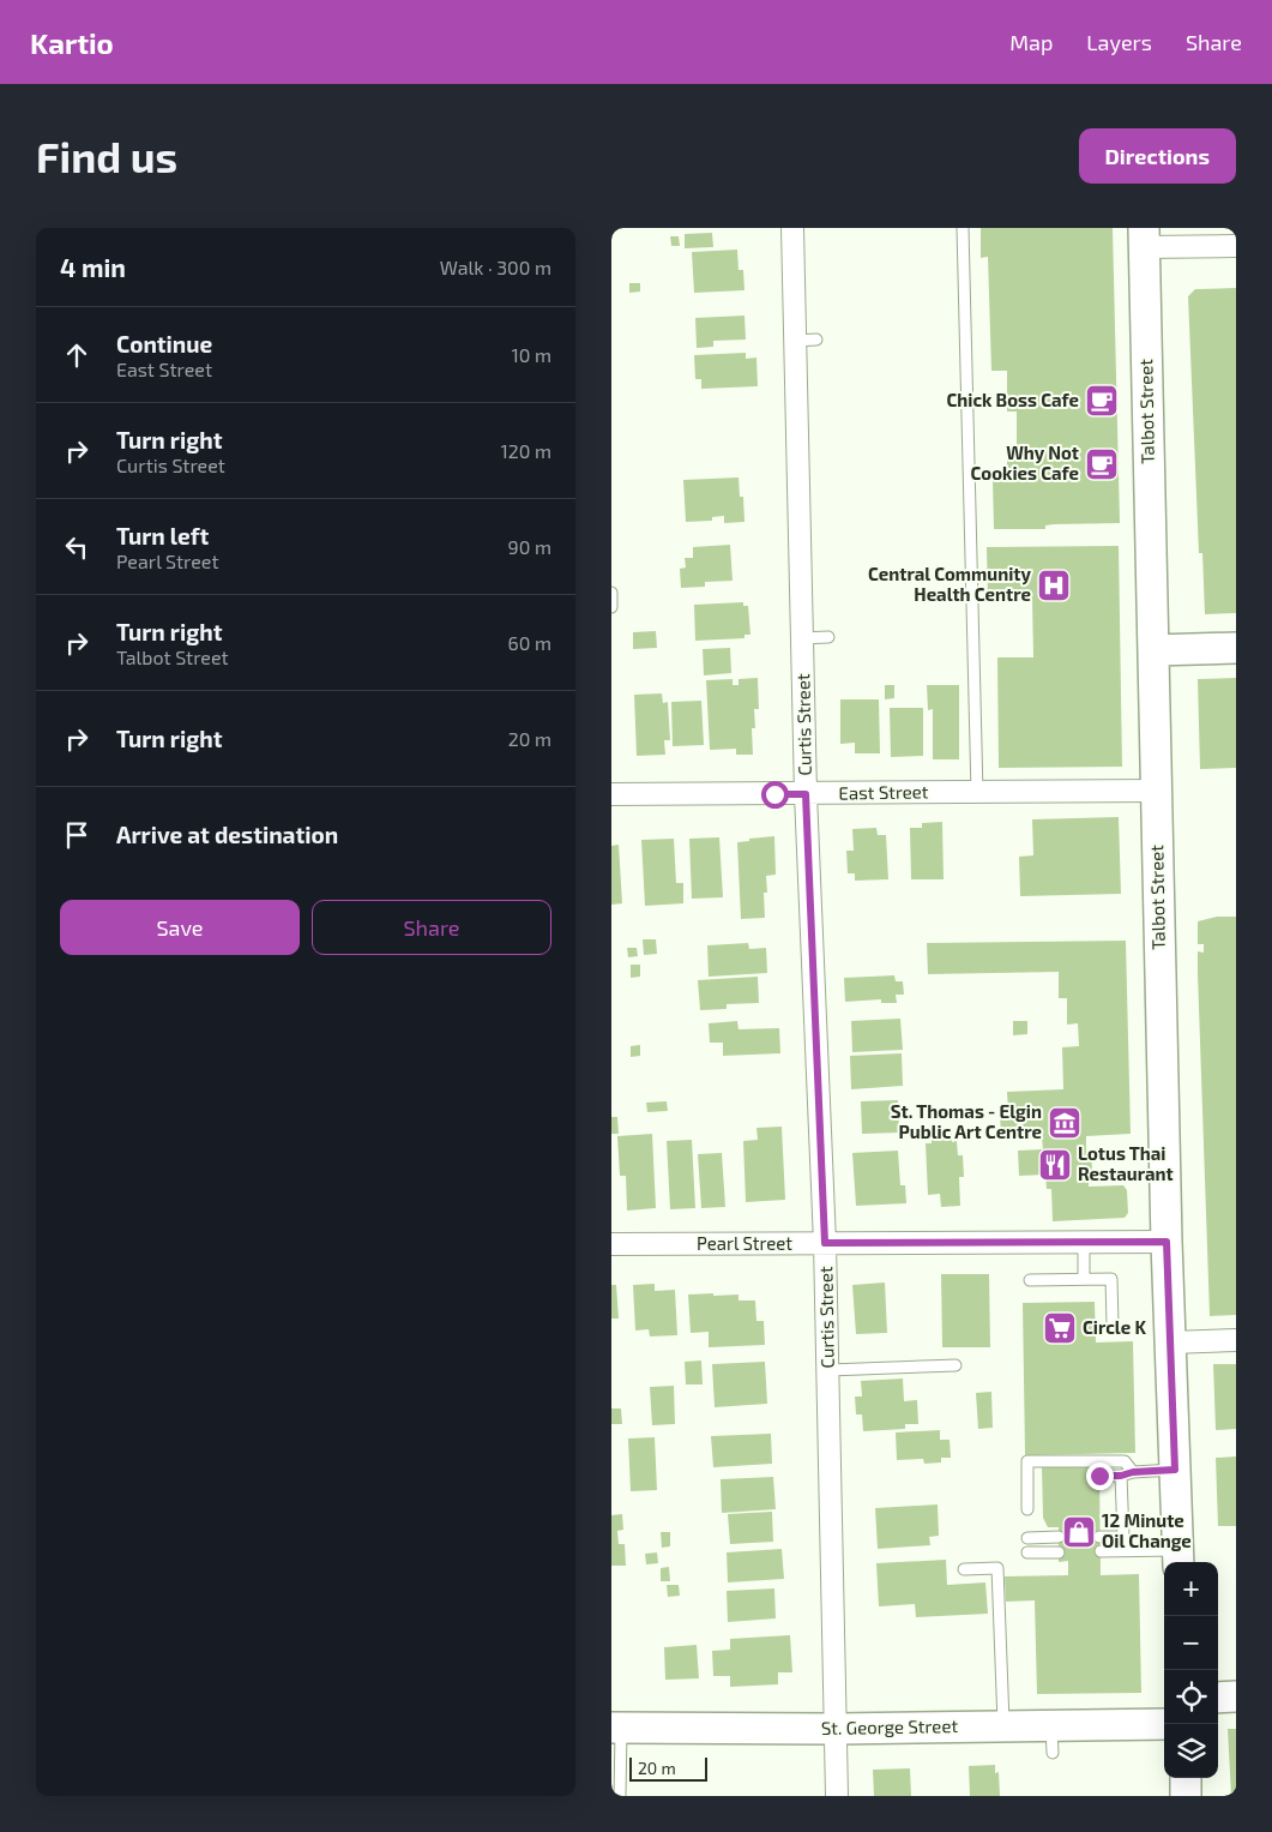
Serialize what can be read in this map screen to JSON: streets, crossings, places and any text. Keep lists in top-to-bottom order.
{
  "streets": {
    "main road": ["Talbot Street", "St. George Street"],
    "street": ["Curtis Street", "East Street", "Pearl Street"]
  },
  "crossings": [
    ["Talbot Street", "East Street"],
    ["Talbot Street", "Pearl Street"],
    ["Curtis Street", "East Street"],
    ["Curtis Street", "Pearl Street"],
    ["Curtis Street", "St. George Street"]
  ],
  "places": {
    "cafe": ["Chick Boss Cafe", "Why Not Cookies Cafe"],
    "hospital": ["Central Community Health Centre"],
    "museum": ["St. Thomas - Elgin Public Art Centre"],
    "restaurant": ["Lotus Thai Restaurant"],
    "supermarket": ["Circle K"],
    "shop": ["12 Minute Oil Change"]
  },
  "scale_bar": "20 m",
  "page": {
    "header": "Kartio",
    "nav": ["Map", "Layers", "Share"],
    "buttons": [
      "Directions",
      ["Save", "Share"]
    ],
    "title": "Find us",
    "heading": ["4 min", "Walk · 300 m"],
    "list": [
      ["Continue", "East Street", "10 m"],
      ["Turn right", "Curtis Street", "120 m"],
      ["Turn left", "Pearl Street", "90 m"],
      ["Turn right", "Talbot Street", "60 m"],
      ["Turn right", "20 m"],
      "Arrive at destination"
    ],
    "map_buttons": ["+", "−"],
    "scale": "20 m"
  }
}
